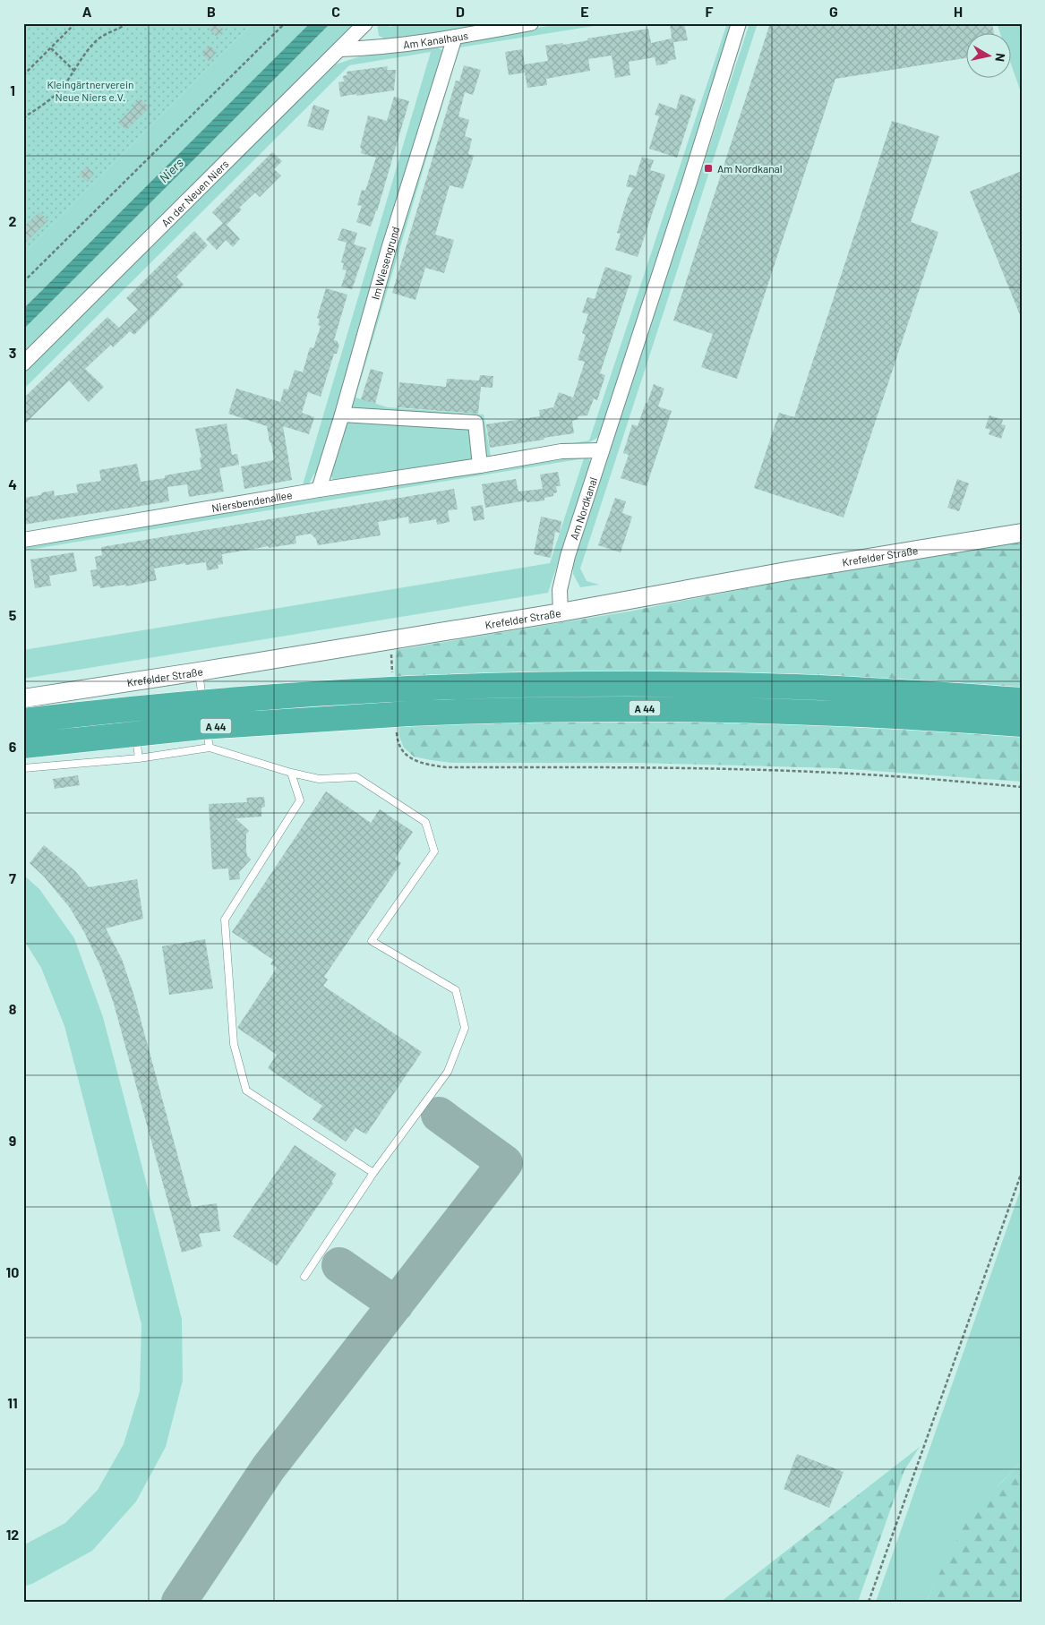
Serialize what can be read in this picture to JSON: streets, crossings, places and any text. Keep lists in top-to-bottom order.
{
  "streets": {
    "highway": ["A 44"],
    "street": [
      "Am Kanalhaus",
      "An der Neuen Niers",
      "Im Wiesengrund",
      "Niersbendenallee",
      "Am Nordkanal",
      "Krefelder Straße"
    ]
  },
  "crossings": [
    ["Am Kanalhaus", "An der Neuen Niers"],
    ["Am Kanalhaus", "Im Wiesengrund"],
    ["Im Wiesengrund", "Niersbendenallee"],
    ["Niersbendenallee", "Am Nordkanal"],
    ["Am Nordkanal", "Krefelder Straße"]
  ],
  "water": ["Niers"],
  "parks": ["Kleingärtnerverein Neue Niers e.V."],
  "places": {
    "transit": ["Am Nordkanal"]
  },
  "north": "right",
  "grid": {
    "columns": [
      "A",
      "B",
      "C",
      "D",
      "E",
      "F",
      "G",
      "H"
    ],
    "rows": [
      "1",
      "2",
      "3",
      "4",
      "5",
      "6",
      "7",
      "8",
      "9",
      "10",
      "11",
      "12"
    ]
  }
}
